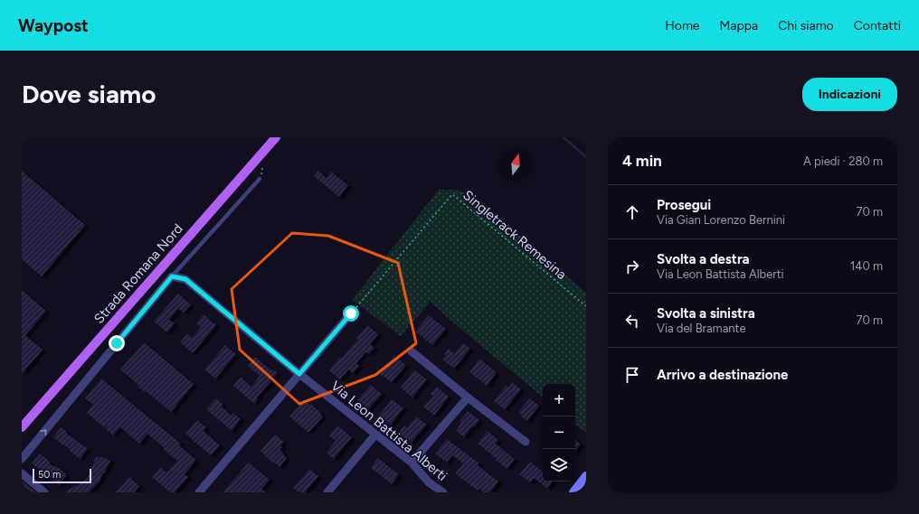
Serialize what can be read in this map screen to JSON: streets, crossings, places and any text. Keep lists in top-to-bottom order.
{
  "streets": {
    "main road": ["Strada Romana Nord"],
    "street": ["Via Leon Battista Alberti"],
    "path": ["Singletrack Remesina"]
  },
  "scale_bar": "50 m",
  "north": "top",
  "page": {
    "header": "Waypost",
    "nav": [
      "Home",
      "Mappa",
      "Chi siamo",
      "Contatti"
    ],
    "buttons": "Indicazioni",
    "title": "Dove siamo",
    "heading": ["4 min", "A piedi · 280 m"],
    "list": [
      ["Prosegui", "Via Gian Lorenzo Bernini", "70 m"],
      ["Svolta a destra", "Via Leon Battista Alberti", "140 m"],
      ["Svolta a sinistra", "Via del Bramante", "70 m"],
      "Arrivo a destinazione"
    ],
    "map_buttons": ["+", "−"],
    "scale": "50 m"
  }
}
